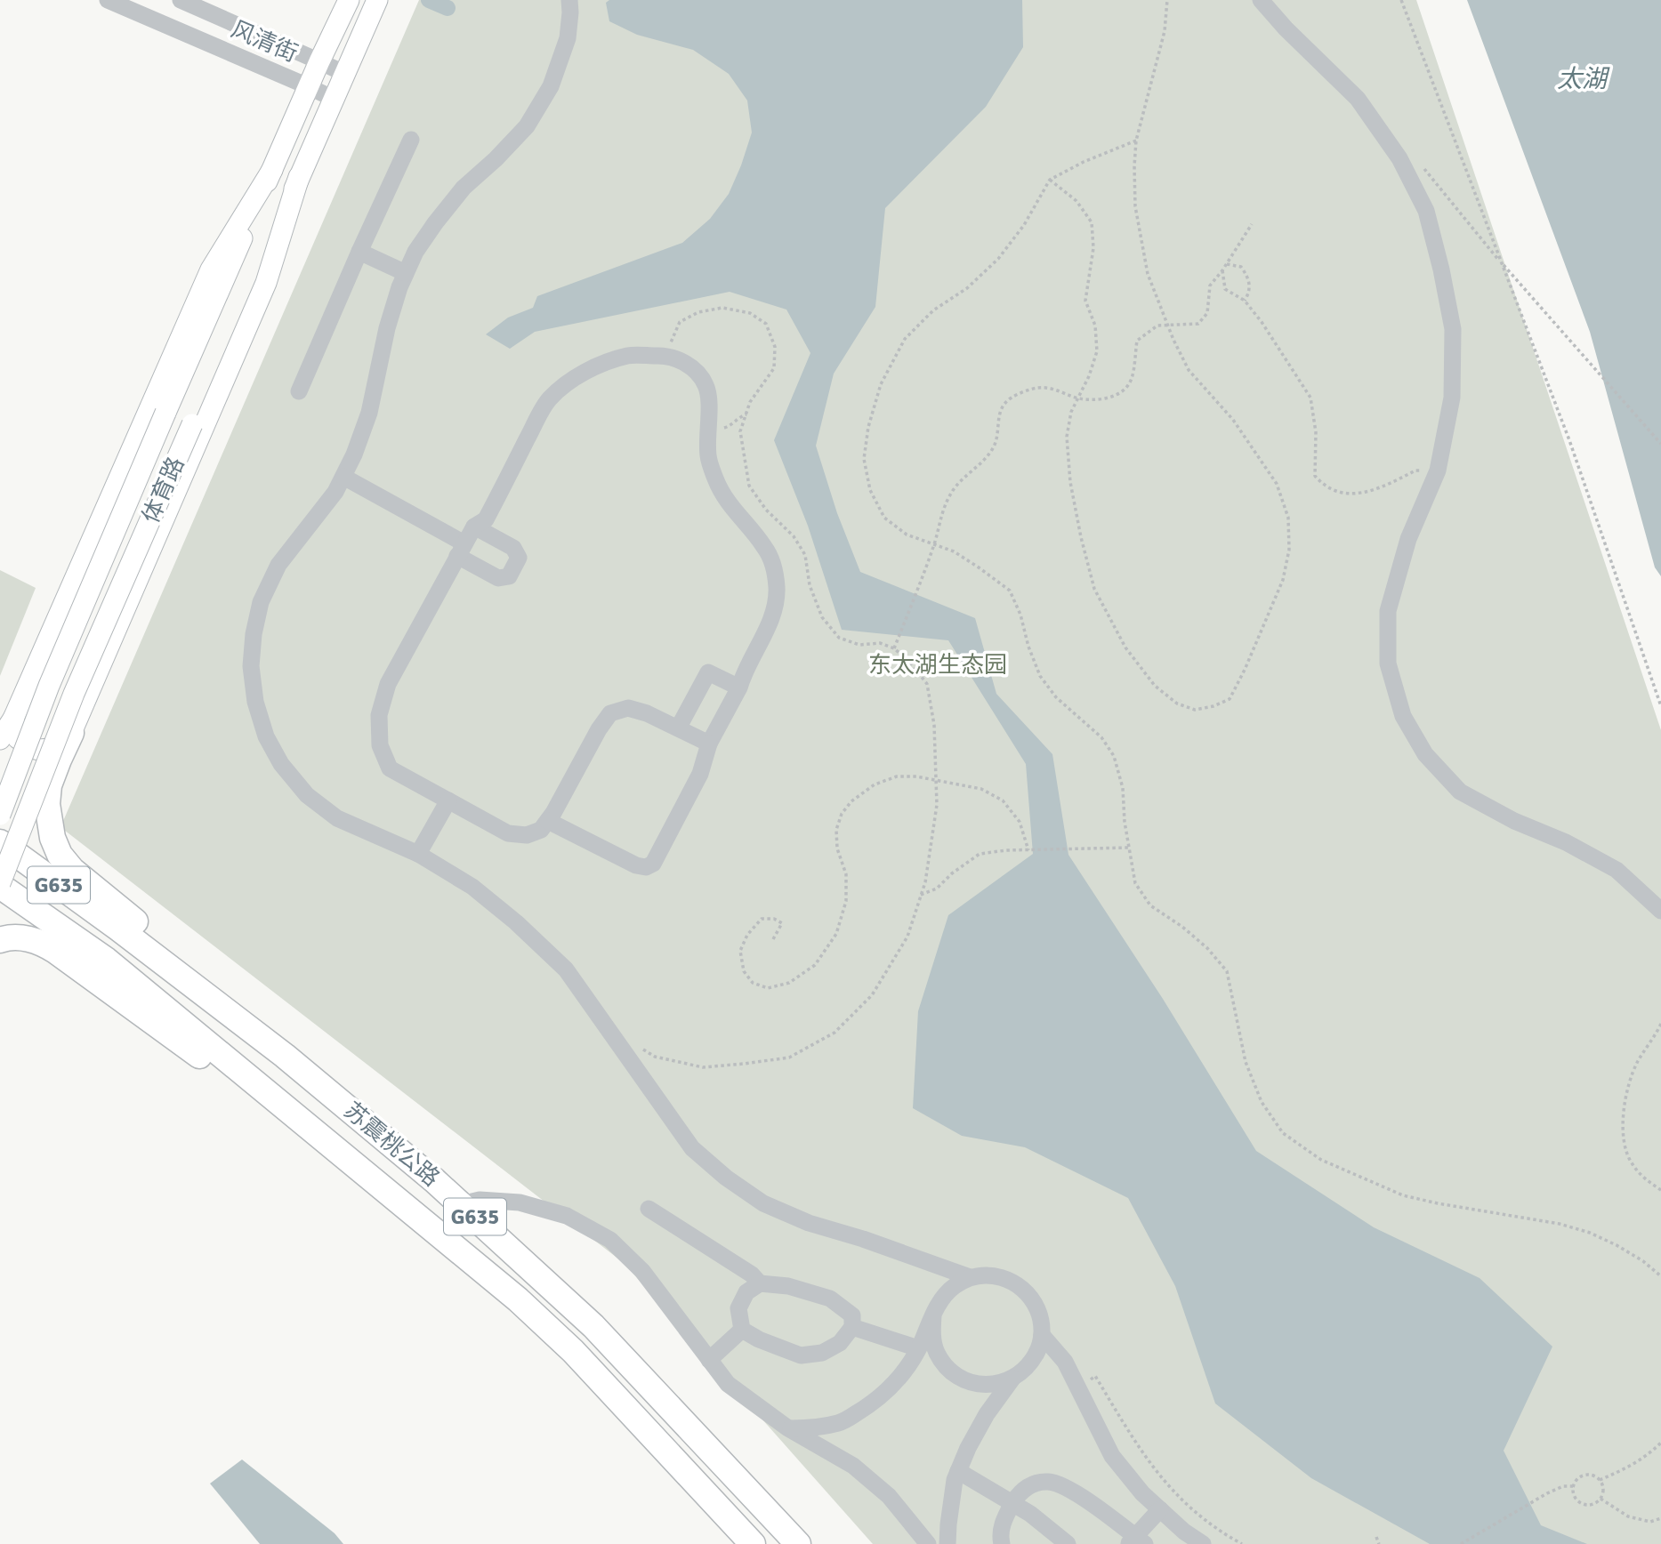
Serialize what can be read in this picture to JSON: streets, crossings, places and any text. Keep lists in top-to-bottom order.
{
  "streets": {
    "highway": ["G635", "苏震桃公路"],
    "main road": ["体育路"],
    "street": ["风清街"]
  },
  "crossings": [
    ["风清街", "体育路"],
    ["体育路", "苏震桃公路"]
  ],
  "water": ["太湖"],
  "parks": ["东太湖生态园"]
}
